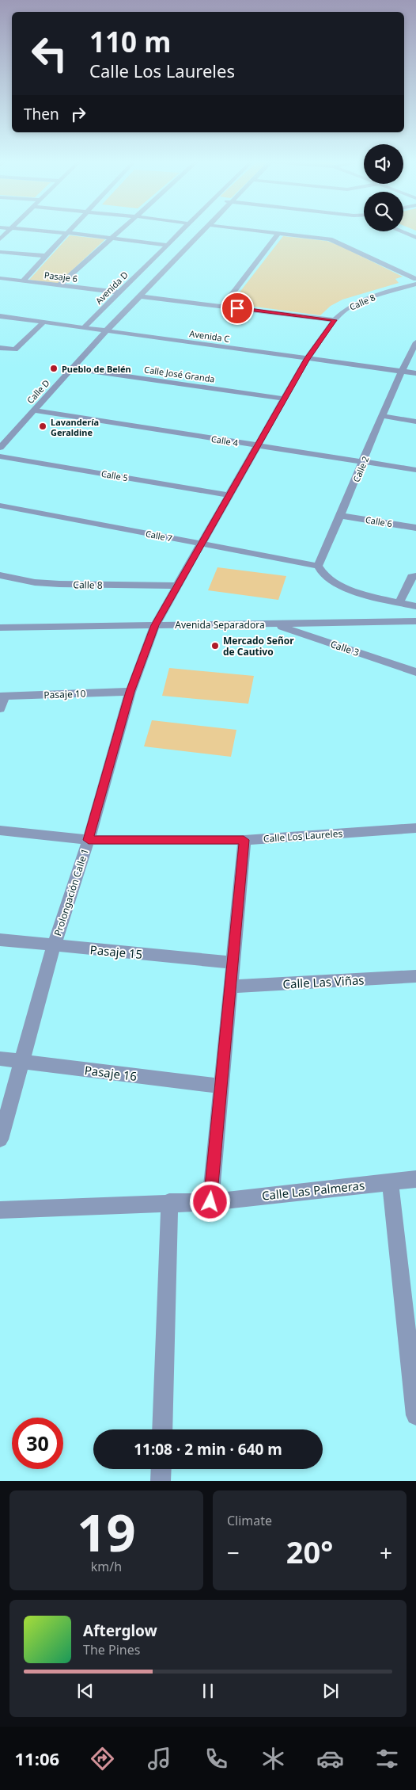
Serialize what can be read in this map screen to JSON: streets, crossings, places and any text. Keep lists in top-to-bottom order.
{
  "streets": {
    "street": [
      "Pasaje 6",
      "Avenida D",
      "Calle 8",
      "Avenida C",
      "Calle José Granda",
      "Calle D",
      "Calle 4",
      "Calle 2",
      "Calle 5",
      "Calle 6",
      "Calle 7",
      "Avenida Separadora",
      "Calle 3",
      "Pasaje 10",
      "Calle Los Laureles",
      "Prolongación Calle 1",
      "Pasaje 15",
      "Calle Las Viñas",
      "Pasaje 16",
      "Calle Las Palmeras"
    ]
  },
  "crossings": [
    ["Pasaje 6", "Avenida D"],
    ["Avenida D", "Avenida C"],
    ["Calle 8", "Avenida C"],
    ["Calle 8", "Calle José Granda"],
    ["Calle 8", "Calle 4"],
    ["Calle 8", "Calle 5"],
    ["Calle 8", "Prolongación Calle 1"],
    ["Avenida C", "Calle D"],
    ["Avenida C", "Calle 2"],
    ["Calle José Granda", "Calle D"],
    ["Calle D", "Calle 4"],
    ["Calle 4", "Calle 2"],
    ["Calle 2", "Calle 6"],
    ["Calle 2", "Calle 7"],
    ["Calle 5", "Prolongación Calle 1"],
    ["Calle 7", "Prolongación Calle 1"],
    ["Avenida Separadora", "Calle 3"],
    ["Avenida Separadora", "Prolongación Calle 1"],
    ["Pasaje 10", "Prolongación Calle 1"],
    ["Calle Los Laureles", "Prolongación Calle 1"],
    ["Prolongación Calle 1", "Pasaje 15"],
    ["Prolongación Calle 1", "Pasaje 16"]
  ],
  "places": ["Pueblo de Belén", "Lavandería Geraldine", "Mercado Señor de Cautivo"],
  "page": {
    "turn": ["110 m", "Calle Los Laureles"],
    "then": "Then",
    "limit": "30",
    "trip": "11:08 · 2 min · 640 m",
    "tile": [
      ["19", "km/h"],
      "Climate"
    ],
    "heat": ["−", "20°", "+"],
    "song": ["Afterglow", "The Pines"],
    "tabs": "11:06"
  }
}
